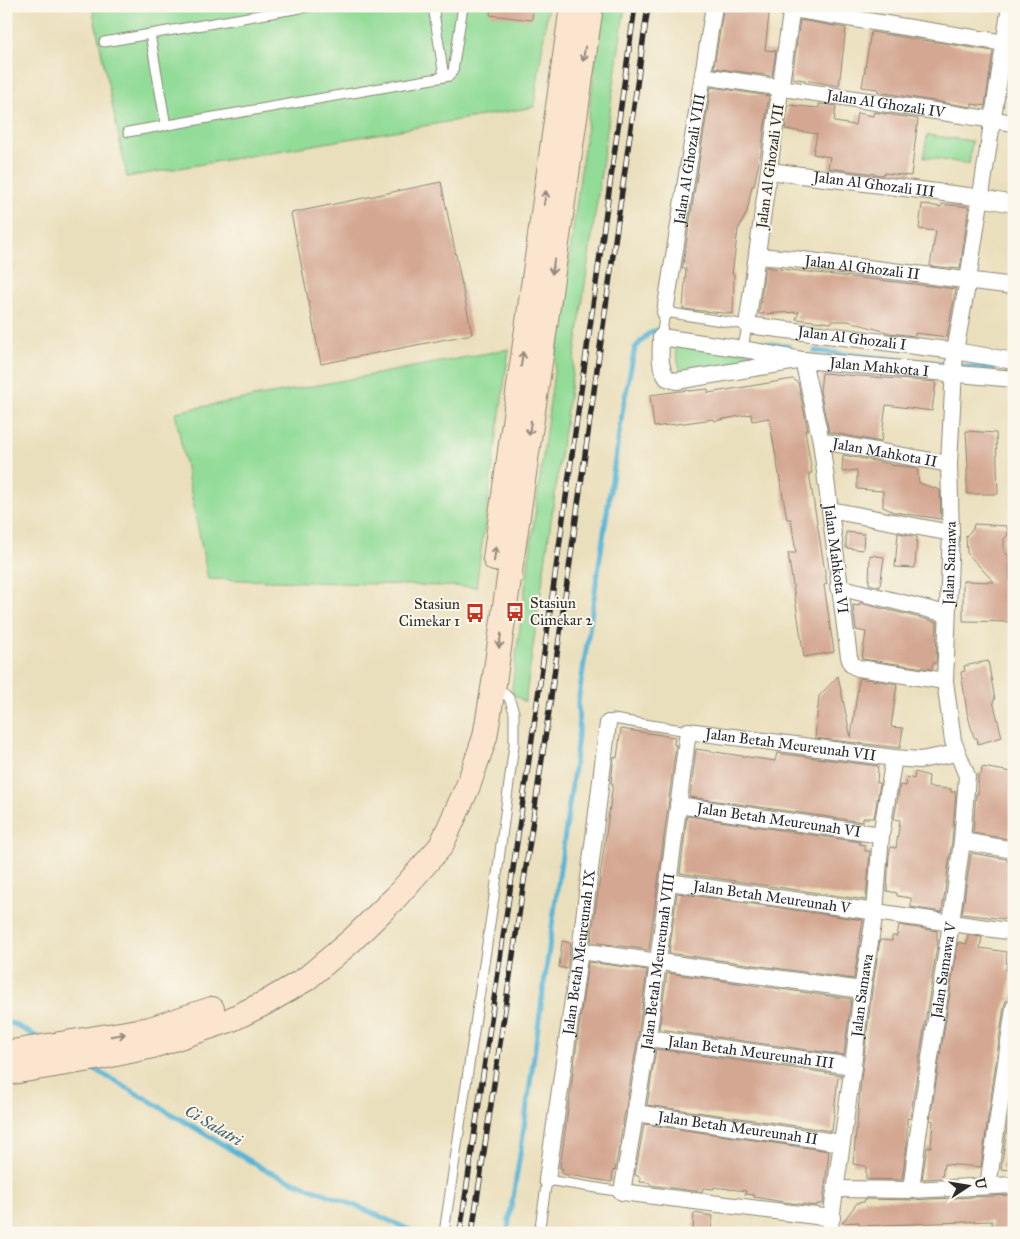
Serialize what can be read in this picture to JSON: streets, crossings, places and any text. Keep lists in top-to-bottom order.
{
  "streets": {
    "street": [
      "Jalan Al Ghozali IV",
      "Jalan Al Ghozali VIII",
      "Jalan Al Ghozali VII",
      "Jalan Al Ghozali III",
      "Jalan Al Ghozali II",
      "Jalan Al Ghozali I",
      "Jalan Mahkota I",
      "Jalan Mahkota II",
      "Jalan Mahkota VI",
      "Jalan Samawa",
      "Jalan Betah Meureunah VII",
      "Jalan Betah Meureunah VI",
      "Jalan Betah Meureunah V",
      "Jalan Betah Meureunah IX",
      "Jalan Betah Meureunah VIII",
      "Jalan Samawa V",
      "Jalan Betah Meureunah III",
      "Jalan Betah Meureunah II"
    ]
  },
  "crossings": [
    ["Jalan Al Ghozali IV", "Jalan Al Ghozali VIII"],
    ["Jalan Al Ghozali IV", "Jalan Al Ghozali VII"],
    ["Jalan Al Ghozali IV", "Jalan Samawa"],
    ["Jalan Al Ghozali VIII", "Jalan Mahkota I"],
    ["Jalan Al Ghozali VIII", "Jalan Mahkota VI"],
    ["Jalan Al Ghozali VII", "Jalan Al Ghozali III"],
    ["Jalan Al Ghozali VII", "Jalan Al Ghozali II"],
    ["Jalan Al Ghozali VII", "Jalan Al Ghozali I"],
    ["Jalan Al Ghozali III", "Jalan Samawa"],
    ["Jalan Al Ghozali II", "Jalan Samawa"],
    ["Jalan Al Ghozali I", "Jalan Mahkota I"],
    ["Jalan Al Ghozali I", "Jalan Samawa"],
    ["Jalan Mahkota I", "Jalan Mahkota VI"],
    ["Jalan Mahkota I", "Jalan Samawa"],
    ["Jalan Mahkota II", "Jalan Mahkota VI"],
    ["Jalan Mahkota II", "Jalan Samawa"],
    ["Jalan Mahkota VI", "Jalan Samawa"],
    ["Jalan Samawa", "Jalan Betah Meureunah VII"],
    ["Jalan Samawa", "Jalan Betah Meureunah VI"],
    ["Jalan Samawa", "Jalan Betah Meureunah V"],
    ["Jalan Samawa", "Jalan Samawa V"],
    ["Jalan Samawa", "Jalan Betah Meureunah III"],
    ["Jalan Samawa", "Jalan Betah Meureunah II"],
    ["Jalan Betah Meureunah VII", "Jalan Betah Meureunah VIII"],
    ["Jalan Betah Meureunah VII", "Jalan Samawa V"],
    ["Jalan Betah Meureunah VI", "Jalan Betah Meureunah VIII"],
    ["Jalan Betah Meureunah V", "Jalan Betah Meureunah VIII"],
    ["Jalan Betah Meureunah V", "Jalan Samawa V"],
    ["Jalan Betah Meureunah VIII", "Jalan Betah Meureunah III"],
    ["Jalan Betah Meureunah VIII", "Jalan Betah Meureunah II"]
  ],
  "water": ["Ci Salatri"],
  "places": {
    "bus stop": ["Stasiun Cimekar 2", "Stasiun Cimekar 1"]
  },
  "north": "right"
}
